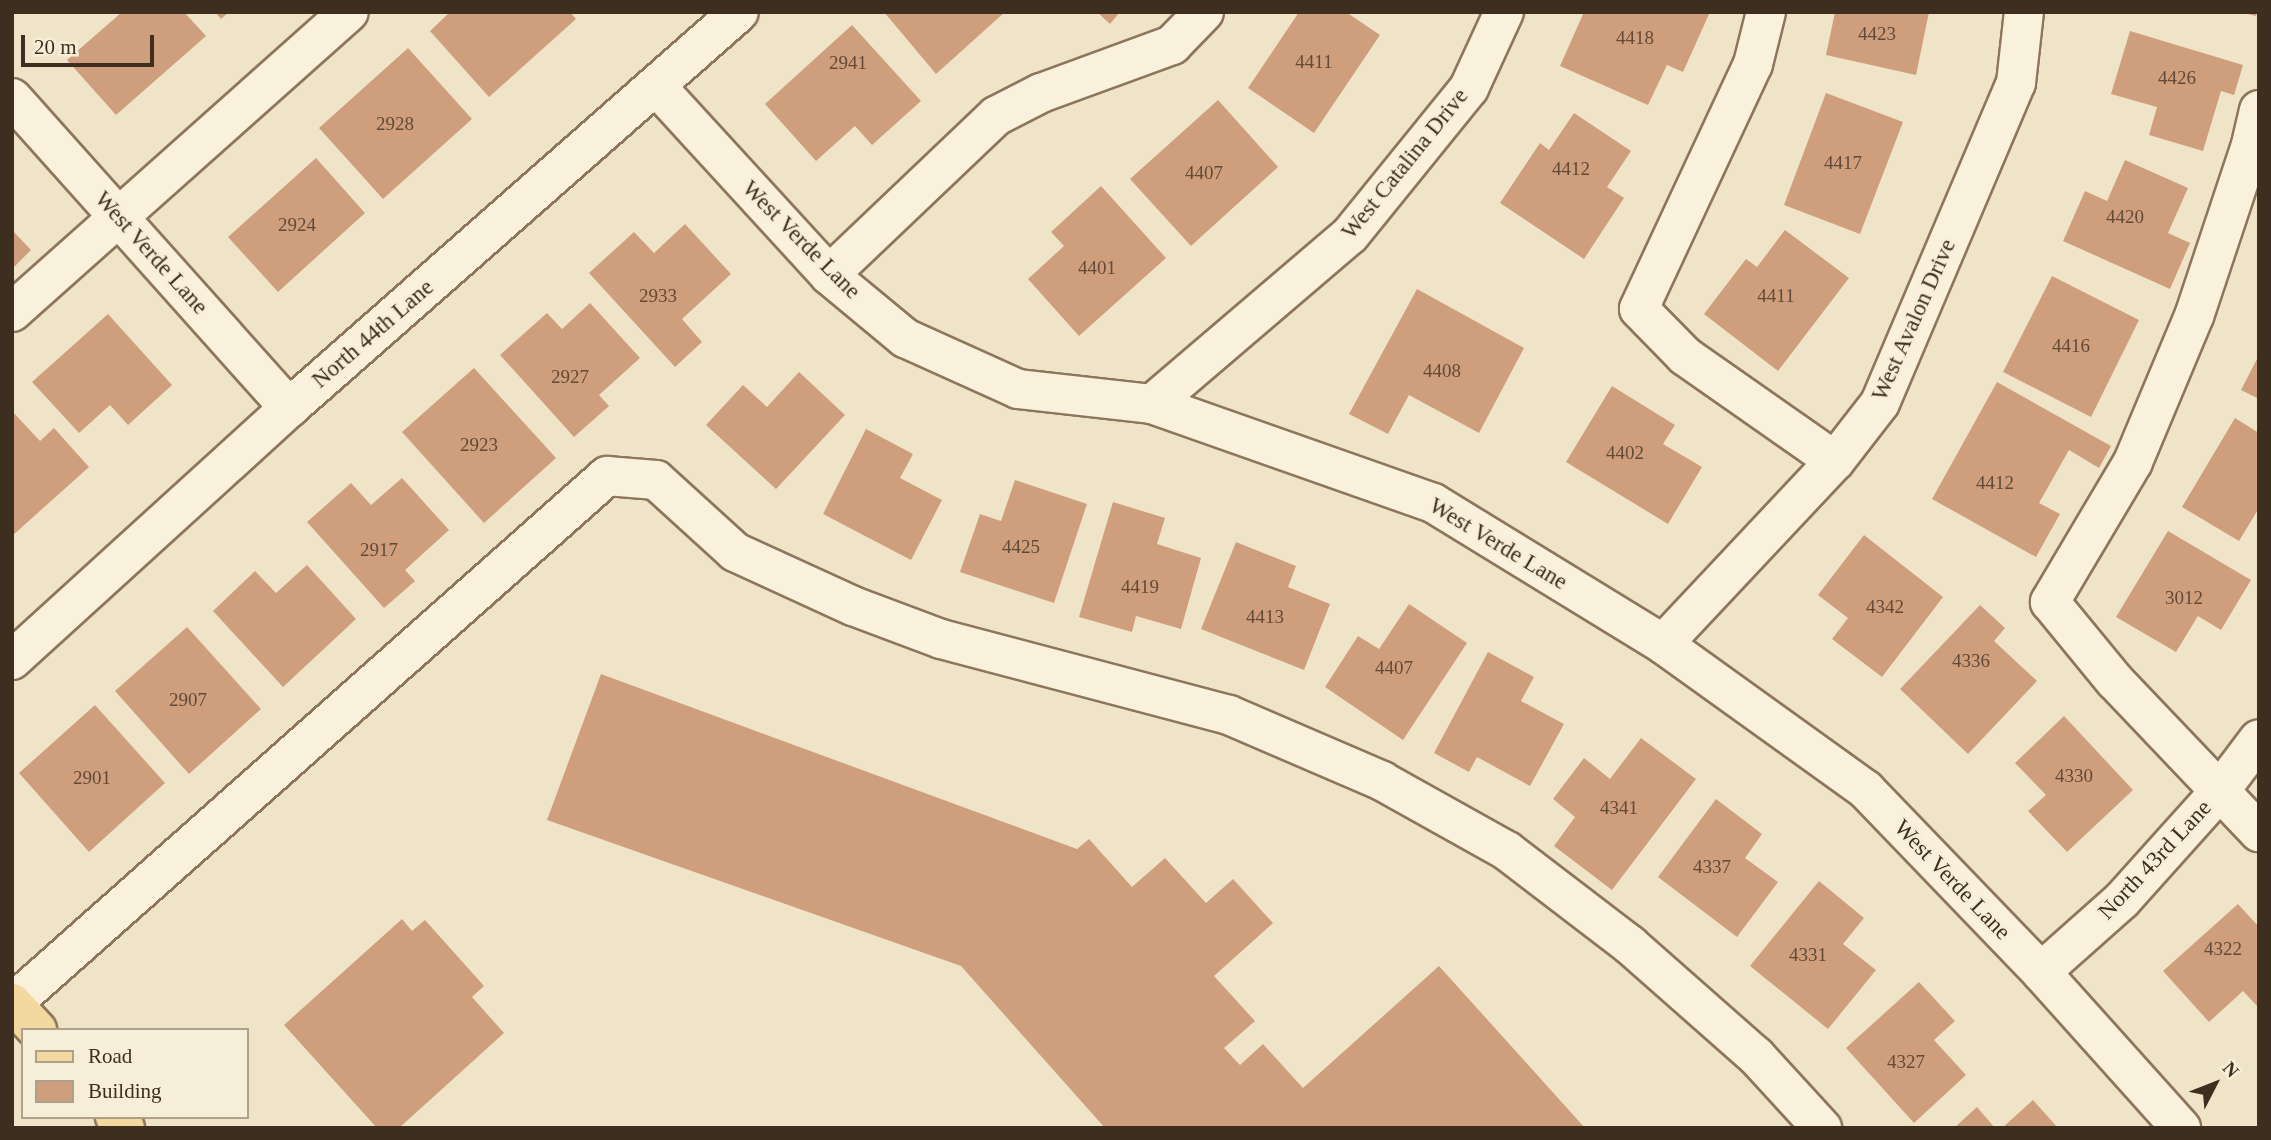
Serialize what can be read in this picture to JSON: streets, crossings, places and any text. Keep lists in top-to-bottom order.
{
  "streets": {
    "street": [
      "West Catalina Drive",
      "West Verde Lane",
      "West Avalon Drive",
      "North 44th Lane",
      "North 43rd Lane"
    ]
  },
  "crossings": [
    ["West Catalina Drive", "West Verde Lane"],
    ["West Verde Lane", "West Avalon Drive"],
    ["West Verde Lane", "North 44th Lane"],
    ["West Verde Lane", "North 43rd Lane"]
  ],
  "house_numbers": [
    "4423",
    "4418",
    "4411",
    "2941",
    "4426",
    "2928",
    "4417",
    "4412",
    "4407",
    "4420",
    "2924",
    "4401",
    "2933",
    "4411",
    "4416",
    "4408",
    "2927",
    "2923",
    "4402",
    "4412",
    "4425",
    "2917",
    "4419",
    "3012",
    "4342",
    "4413",
    "4336",
    "4407",
    "2907",
    "4330",
    "2901",
    "4341",
    "4337",
    "4322",
    "4331",
    "4327"
  ],
  "legend": ["Road", "Building"],
  "scale_bar": "20 m",
  "north": "top right"
}
